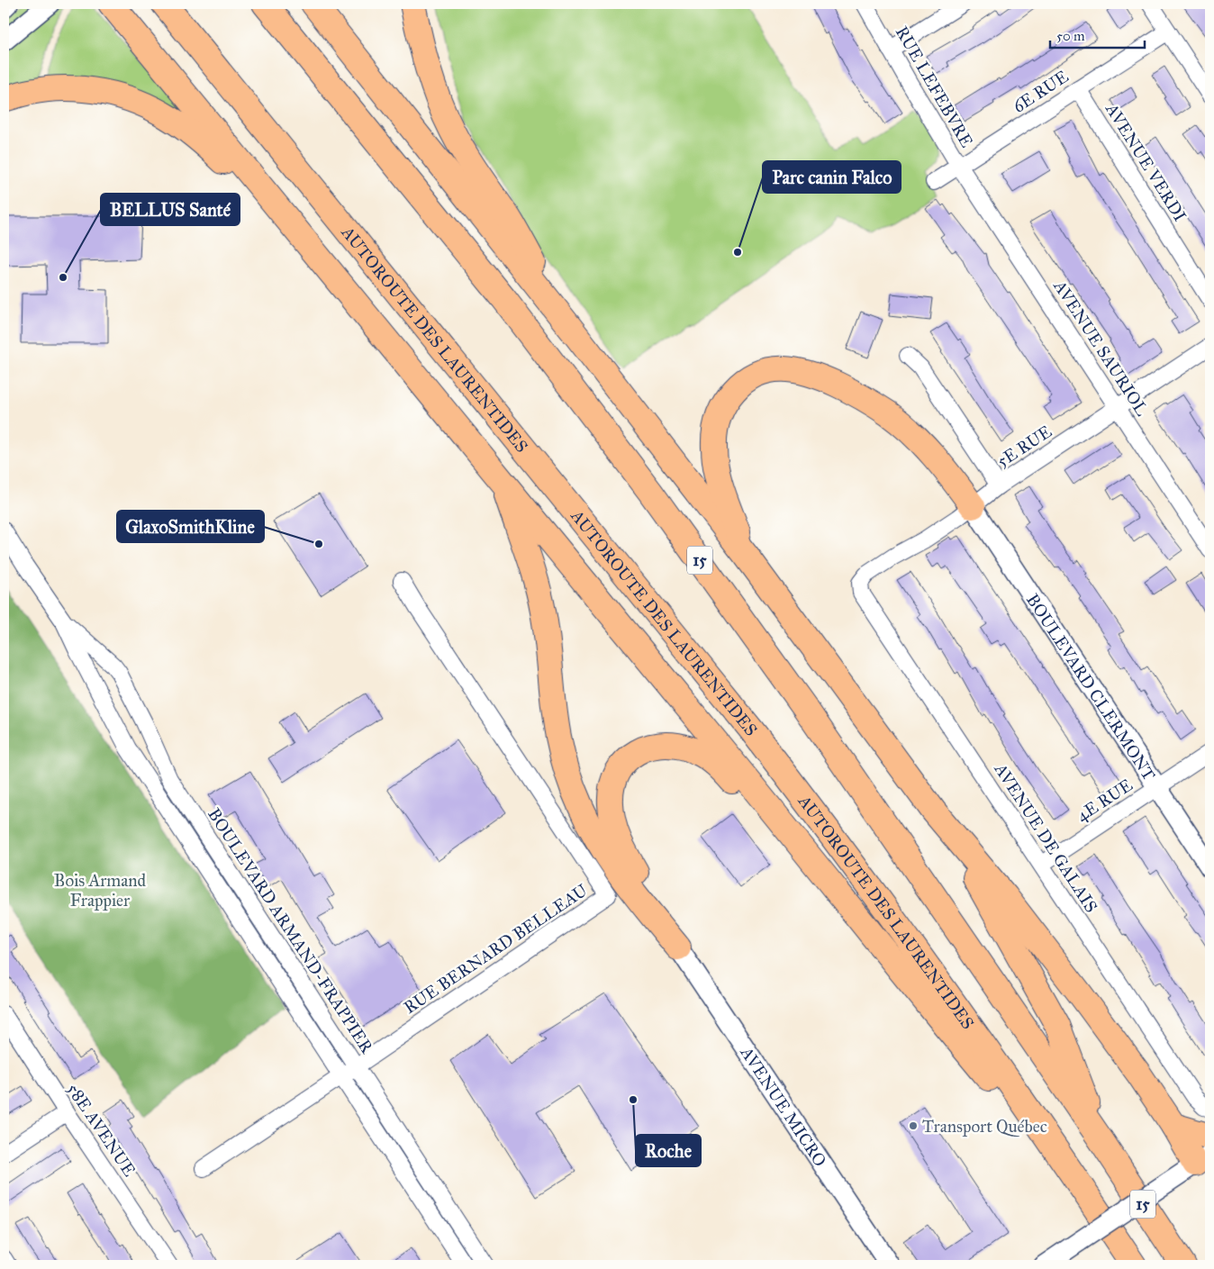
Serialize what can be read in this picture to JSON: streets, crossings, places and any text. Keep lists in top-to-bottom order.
{
  "streets": {
    "highway": ["AUTOROUTE DES LAURENTIDES", "15"],
    "street": [
      "RUE LEFEBVRE",
      "6E RUE",
      "AVENUE VERDI",
      "AVENUE SAURIOL",
      "5E RUE",
      "BOULEVARD CLERMONT",
      "4E RUE",
      "AVENUE DE GALAIS",
      "BOULEVARD ARMAND-FRAPPIER",
      "RUE BERNARD BELLEAU",
      "AVENUE MICRO",
      "58E AVENUE"
    ]
  },
  "crossings": [
    ["RUE LEFEBVRE", "6E RUE"],
    ["RUE LEFEBVRE", "AVENUE SAURIOL"],
    ["6E RUE", "AVENUE VERDI"],
    ["6E RUE", "AVENUE SAURIOL"],
    ["AVENUE SAURIOL", "5E RUE"],
    ["5E RUE", "BOULEVARD CLERMONT"],
    ["5E RUE", "AVENUE DE GALAIS"],
    ["BOULEVARD CLERMONT", "4E RUE"],
    ["4E RUE", "AVENUE DE GALAIS"],
    ["BOULEVARD ARMAND-FRAPPIER", "RUE BERNARD BELLEAU"]
  ],
  "parks": ["Bois Armand Frappier"],
  "places": [
    "Parc canin Falco",
    "BELLUS Santé",
    "GlaxoSmithKline",
    "Roche",
    "Transport Québec"
  ],
  "scale_bar": "50 m"
}
